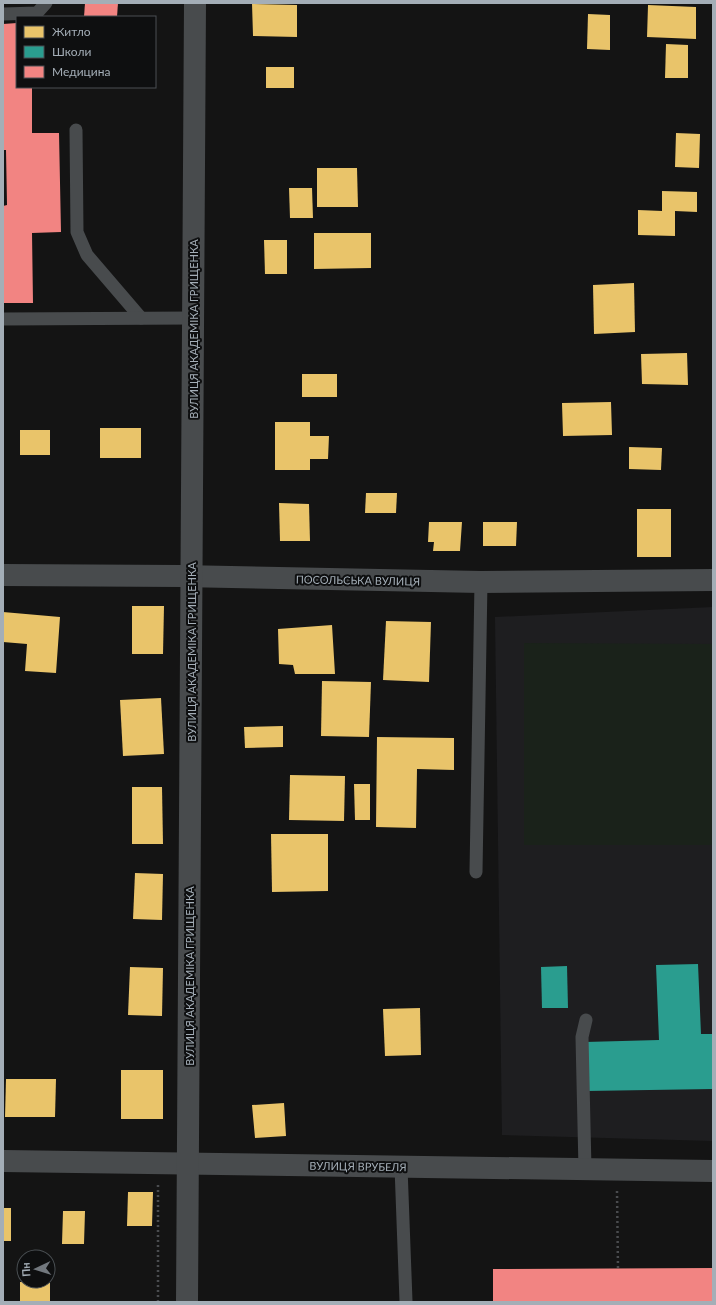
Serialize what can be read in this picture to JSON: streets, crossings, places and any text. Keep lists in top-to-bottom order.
{
  "streets": {
    "street": ["ВУЛИЦЯ АКАДЕМІКА ГРИЩЕНКА", "ПОСОЛЬСЬКА ВУЛИЦЯ", "ВУЛИЦЯ ВРУБЕЛЯ"]
  },
  "crossings": [
    ["ВУЛИЦЯ АКАДЕМІКА ГРИЩЕНКА", "ПОСОЛЬСЬКА ВУЛИЦЯ"],
    ["ВУЛИЦЯ АКАДЕМІКА ГРИЩЕНКА", "ВУЛИЦЯ ВРУБЕЛЯ"]
  ],
  "legend": ["Житло", "Школи", "Медицина"],
  "north": "left"
}
